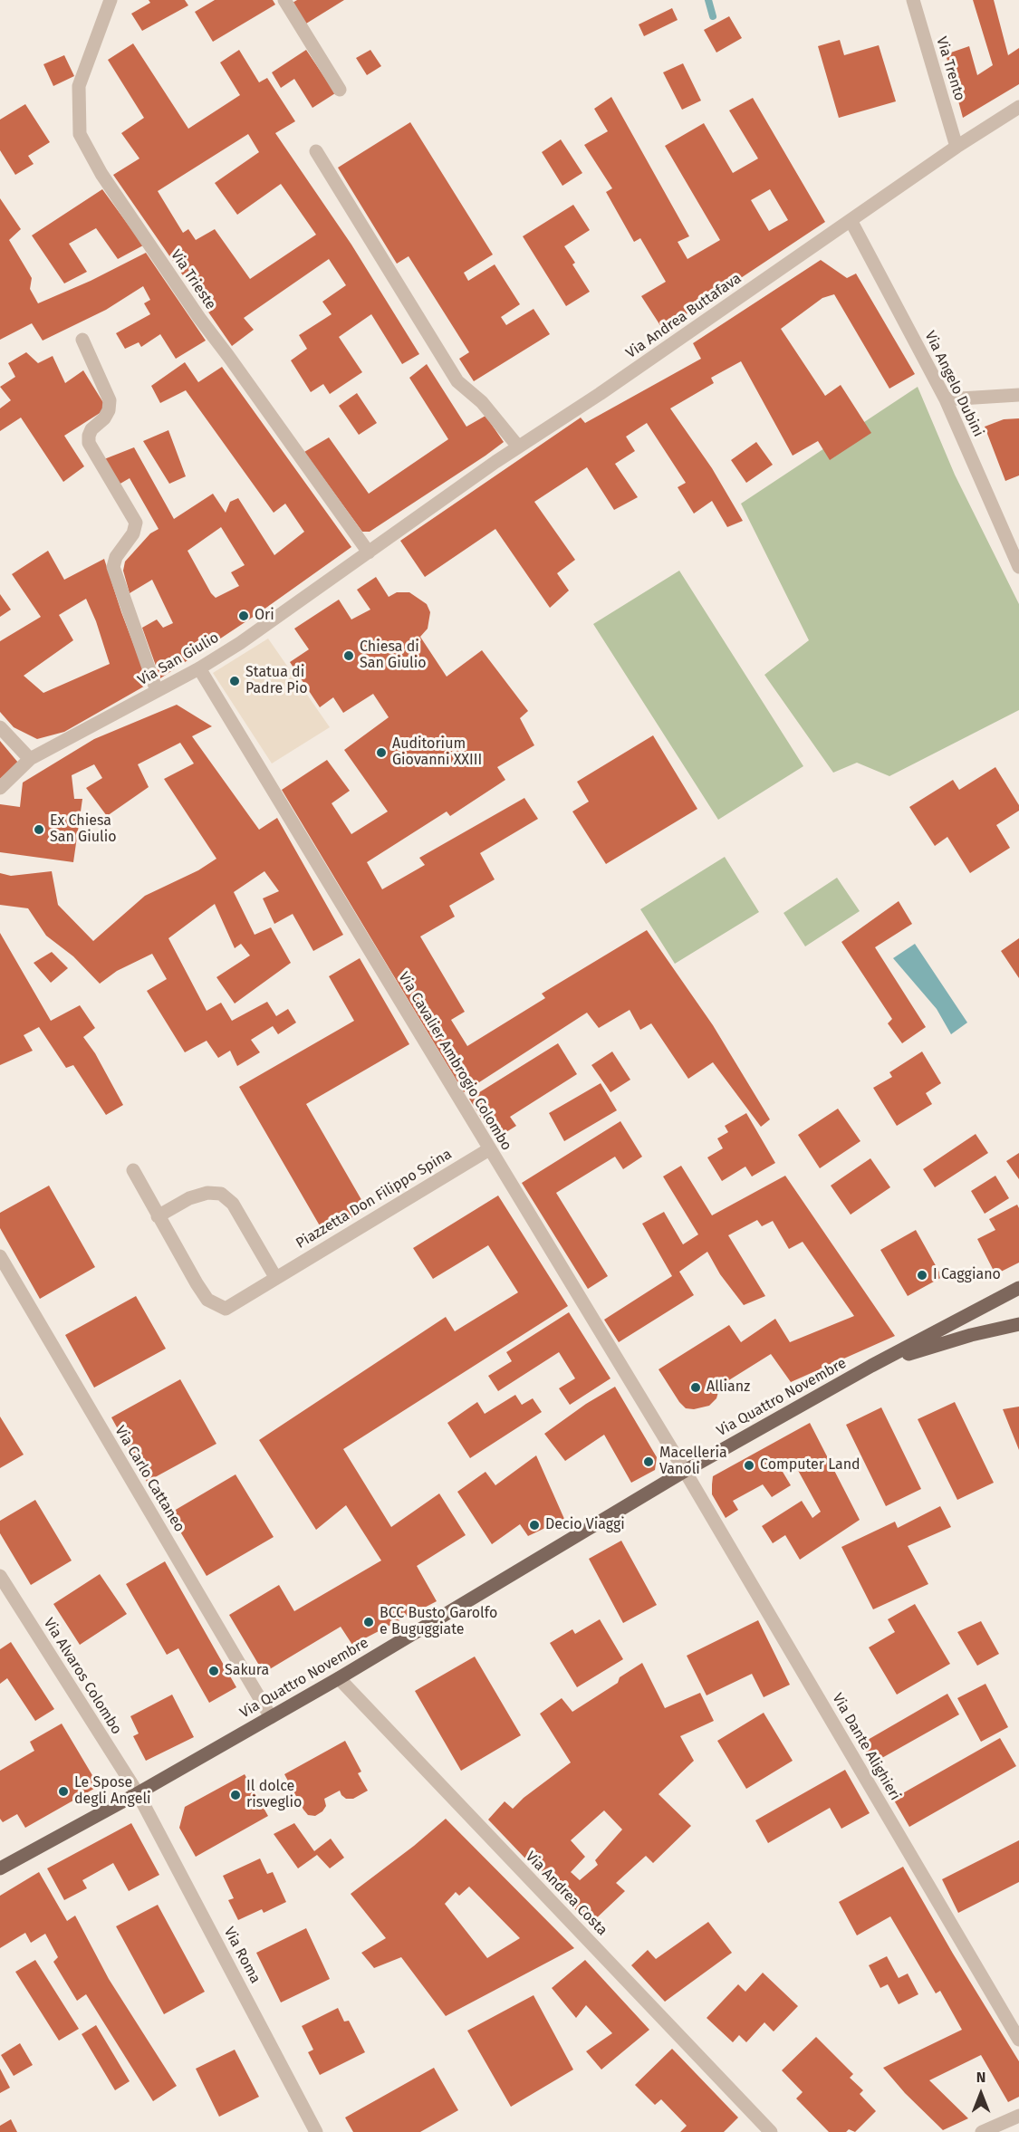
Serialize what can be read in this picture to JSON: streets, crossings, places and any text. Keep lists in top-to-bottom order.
{
  "streets": {
    "main road": ["Via Quattro Novembre"],
    "street": [
      "Via Trento",
      "Via Trieste",
      "Via Andrea Buttafava",
      "Via Angelo Dubini",
      "Via San Giulio",
      "Via Cavalier Ambrogio Colombo",
      "Piazzetta Don Filippo Spina",
      "Via Carlo Cattaneo",
      "Via Alvaros Colombo",
      "Via Dante Alighieri",
      "Via Andrea Costa",
      "Via Roma"
    ]
  },
  "crossings": [
    ["Via Trento", "Via Andrea Buttafava"],
    ["Via Trieste", "Via Andrea Buttafava"],
    ["Via Trieste", "Via San Giulio"],
    ["Via Andrea Buttafava", "Via Angelo Dubini"],
    ["Via Andrea Buttafava", "Via San Giulio"],
    ["Via San Giulio", "Via Cavalier Ambrogio Colombo"],
    ["Via Cavalier Ambrogio Colombo", "Piazzetta Don Filippo Spina"],
    ["Via Cavalier Ambrogio Colombo", "Via Quattro Novembre"],
    ["Via Cavalier Ambrogio Colombo", "Via Dante Alighieri"],
    ["Via Quattro Novembre", "Via Carlo Cattaneo"],
    ["Via Quattro Novembre", "Via Alvaros Colombo"],
    ["Via Quattro Novembre", "Via Dante Alighieri"],
    ["Via Quattro Novembre", "Via Andrea Costa"],
    ["Via Quattro Novembre", "Via Roma"],
    ["Via Alvaros Colombo", "Via Roma"]
  ],
  "places": [
    "Ori",
    "Chiesa di San Giulio",
    "Statua di Padre Pio",
    "Auditorium Giovanni XXIII",
    "Ex Chiesa San Giulio",
    "I Caggiano",
    "Allianz",
    "Macelleria Vanoli",
    "Computer Land",
    "Decio Viaggi",
    "BCC Busto Garolfo e Buguggiate",
    "Sakura",
    "Le Spose degli Angeli",
    "Il dolce risveglio"
  ],
  "north": "top"
}
